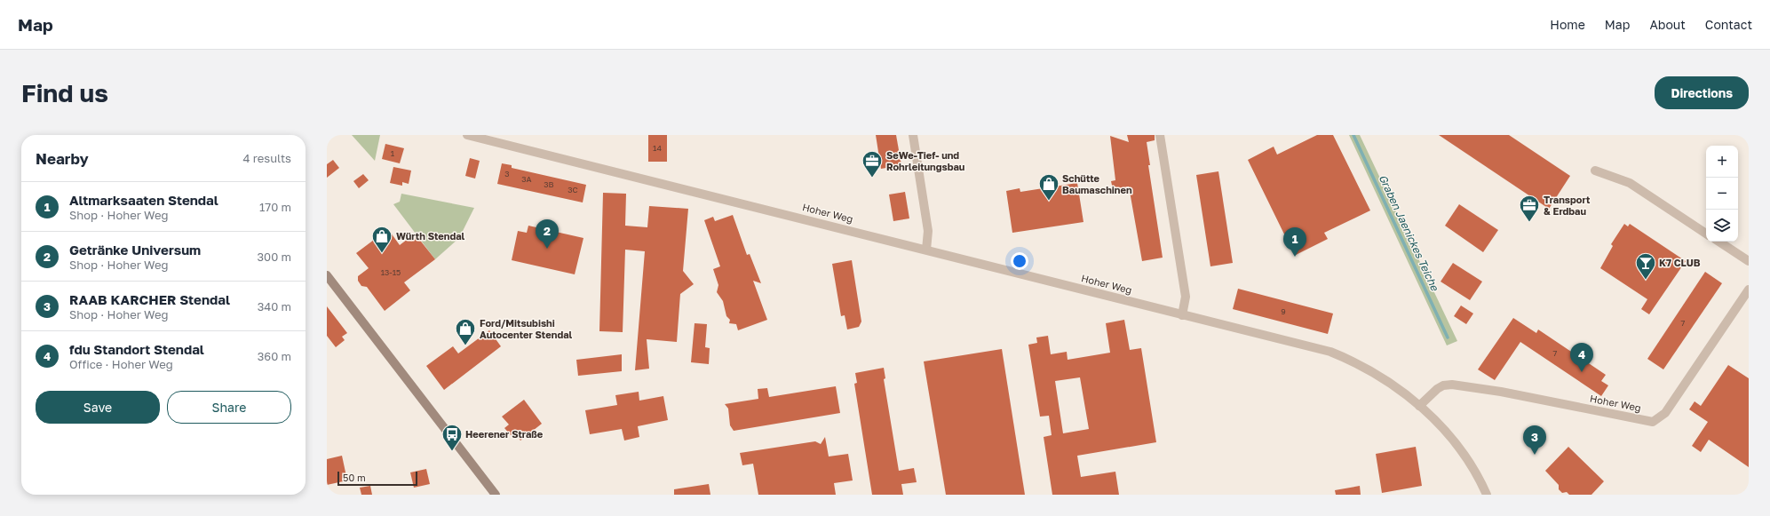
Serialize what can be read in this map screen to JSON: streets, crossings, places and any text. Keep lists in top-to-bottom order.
{
  "streets": {
    "street": ["Hoher Weg"]
  },
  "water": ["Graben Jaenickes Teiche"],
  "places": {
    "office": ["SeWe-Tief- und Rohrleitungsbau", "Transport & Erdbau"],
    "shop": ["Schütte Baumaschinen", "Würth Stendal", "Ford/Mitsubishi Autocenter Stendal"],
    "bar": ["K7 CLUB"],
    "bus stop": ["Heerener Straße"]
  },
  "house_numbers": [
    "14",
    "1",
    "3",
    "3A",
    "3B",
    "3C",
    "13-15",
    "9",
    "7",
    "7"
  ],
  "scale_bar": "50 m",
  "page": {
    "header": "Map",
    "nav": [
      "Home",
      "Map",
      "About",
      "Contact"
    ],
    "buttons": [
      "Directions",
      ["Save", "Share"]
    ],
    "title": "Find us",
    "heading": ["Nearby", "4 results"],
    "map_buttons": ["+", "−"],
    "list": [
      {
        "mark": "1",
        "name": "Altmarksaaten Stendal",
        "note": "Shop · Hoher Weg",
        "value": "170 m"
      },
      {
        "mark": "2",
        "name": "Getränke Universum",
        "note": "Shop · Hoher Weg",
        "value": "300 m"
      },
      {
        "mark": "3",
        "name": "RAAB KARCHER Stendal",
        "note": "Shop · Hoher Weg",
        "value": "340 m"
      },
      {
        "mark": "4",
        "name": "fdu Standort Stendal",
        "note": "Office · Hoher Weg",
        "value": "360 m"
      }
    ],
    "pins": [
      "2",
      "1",
      "4",
      "3"
    ],
    "scale": "50 m"
  }
}
